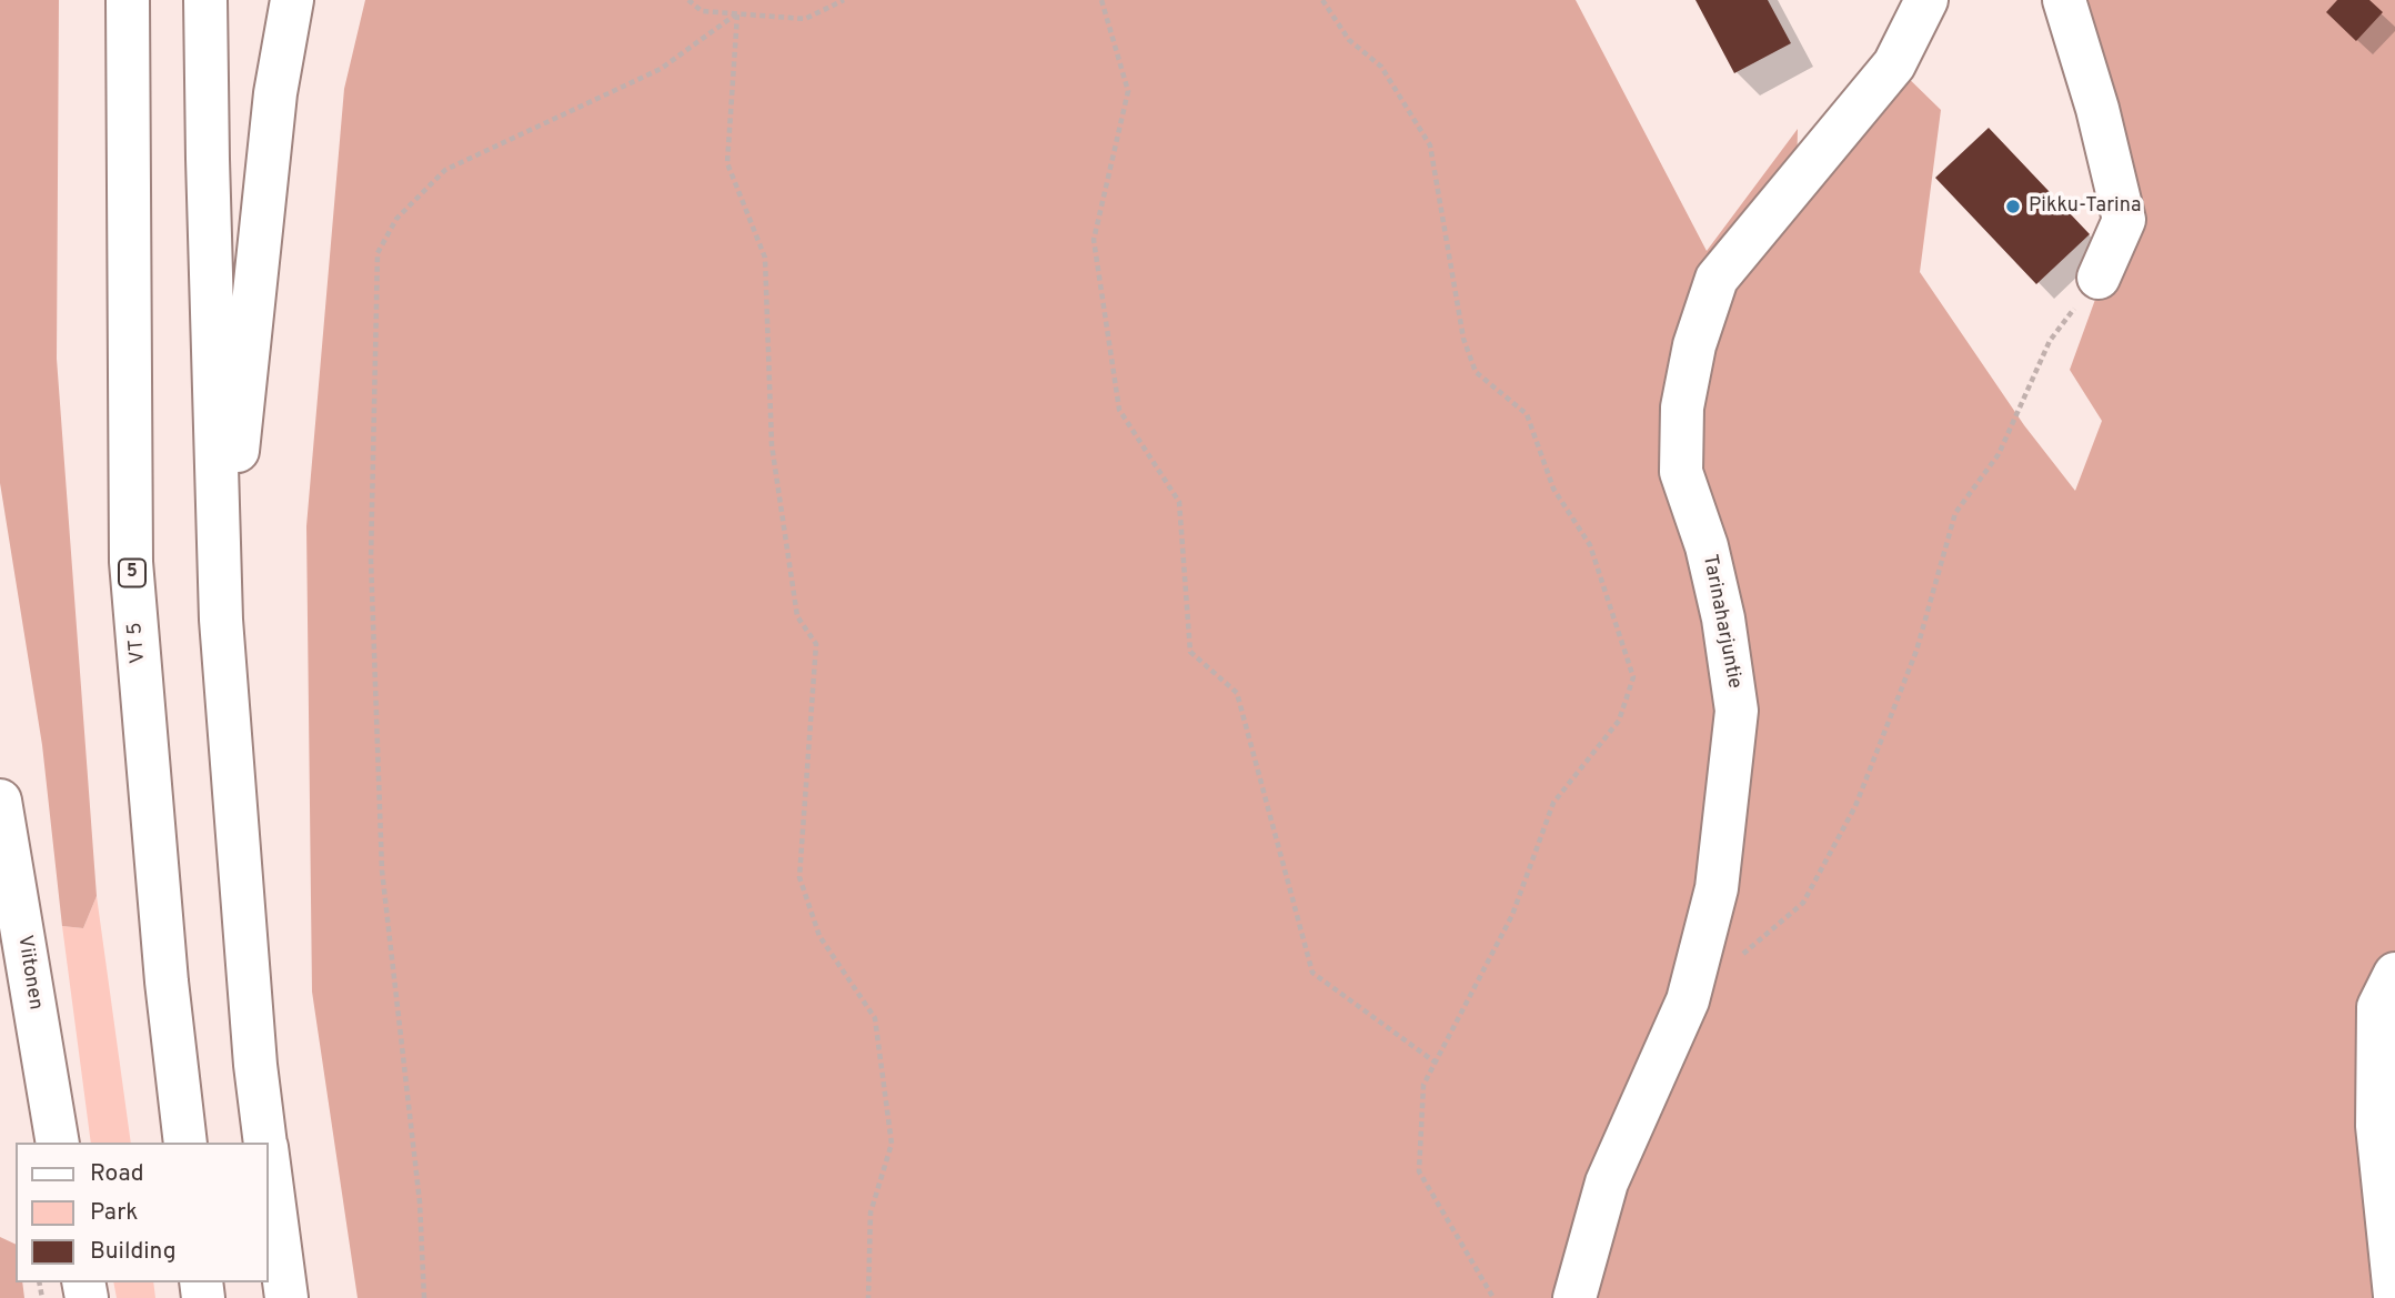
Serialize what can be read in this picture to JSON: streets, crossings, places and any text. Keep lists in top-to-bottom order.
{
  "streets": {
    "main road": [
      "5",
      "Tarinaharjuntie",
      "VT 5",
      "Viitonen"
    ]
  },
  "places": ["Pikku-Tarina"],
  "legend": ["Road", "Park", "Building"]
}
